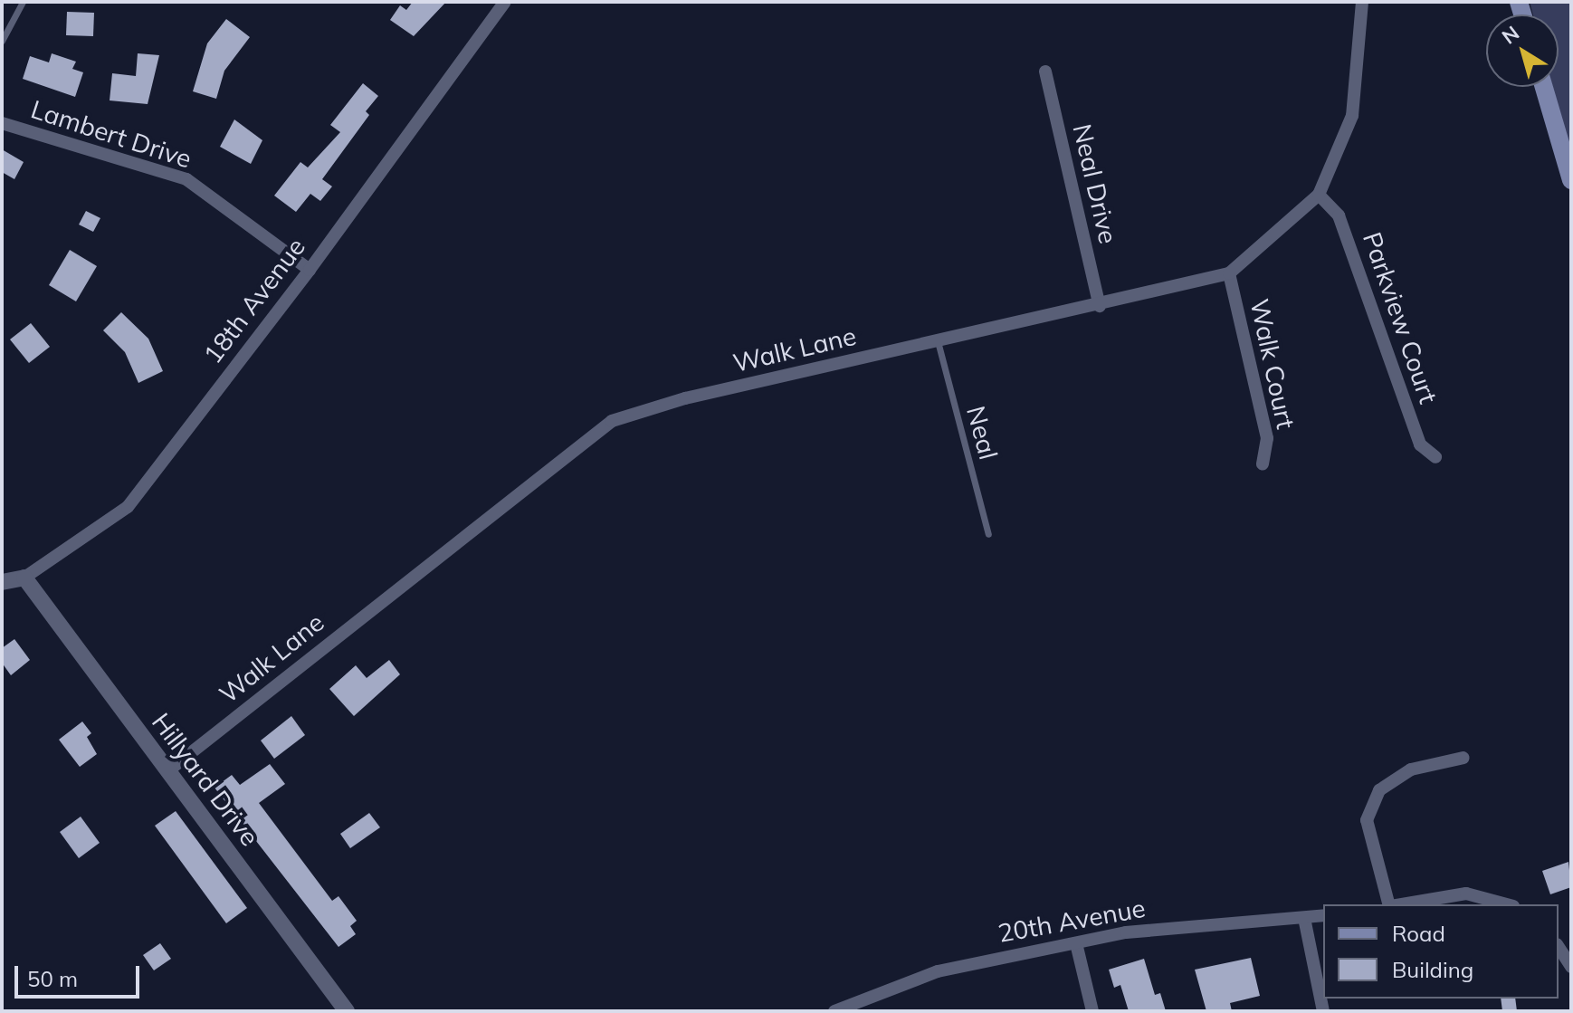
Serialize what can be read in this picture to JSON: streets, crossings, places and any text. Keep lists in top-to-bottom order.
{
  "streets": {
    "street": [
      "Lambert Drive",
      "Neal Drive",
      "18th Avenue",
      "Parkview Court",
      "Walk Lane",
      "Walk Court",
      "Hillyard Drive",
      "20th Avenue"
    ],
    "lane": ["Neal"]
  },
  "crossings": [
    ["Lambert Drive", "18th Avenue"],
    ["Neal Drive", "Walk Lane"],
    ["18th Avenue", "Hillyard Drive"],
    ["Parkview Court", "Walk Lane"],
    ["Walk Lane", "Walk Court"],
    ["Walk Lane", "Neal"],
    ["Walk Lane", "Hillyard Drive"]
  ],
  "legend": ["Road", "Building"],
  "scale_bar": "50 m",
  "north": "top left"
}
